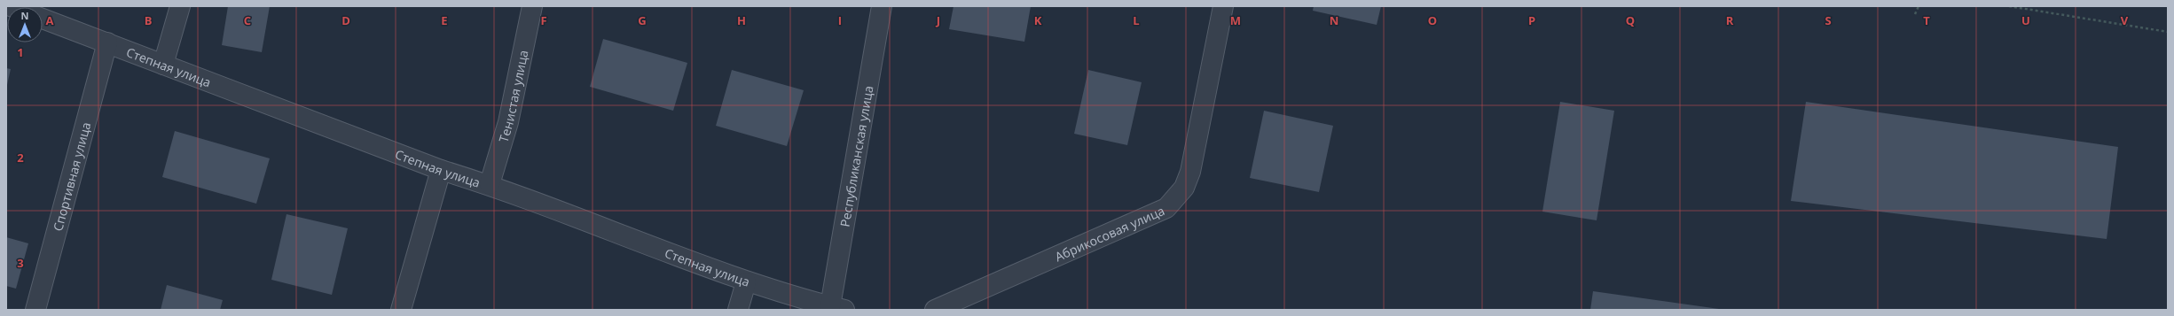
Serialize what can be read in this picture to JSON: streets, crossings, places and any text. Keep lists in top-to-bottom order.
{
  "streets": {
    "street": [
      "Степная улица",
      "Тенистая улица",
      "Республиканская улица",
      "Спортивная улица",
      "Абрикосовая улица"
    ]
  },
  "crossings": [
    ["Степная улица", "Тенистая улица"],
    ["Степная улица", "Республиканская улица"],
    ["Степная улица", "Спортивная улица"]
  ],
  "north": "top",
  "grid": {
    "columns": [
      "A",
      "B",
      "C",
      "D",
      "E",
      "F",
      "G",
      "H",
      "I",
      "J",
      "K",
      "L",
      "M",
      "N",
      "O",
      "P",
      "Q",
      "R",
      "S",
      "T",
      "U",
      "V"
    ],
    "rows": ["1", "2", "3"]
  }
}
